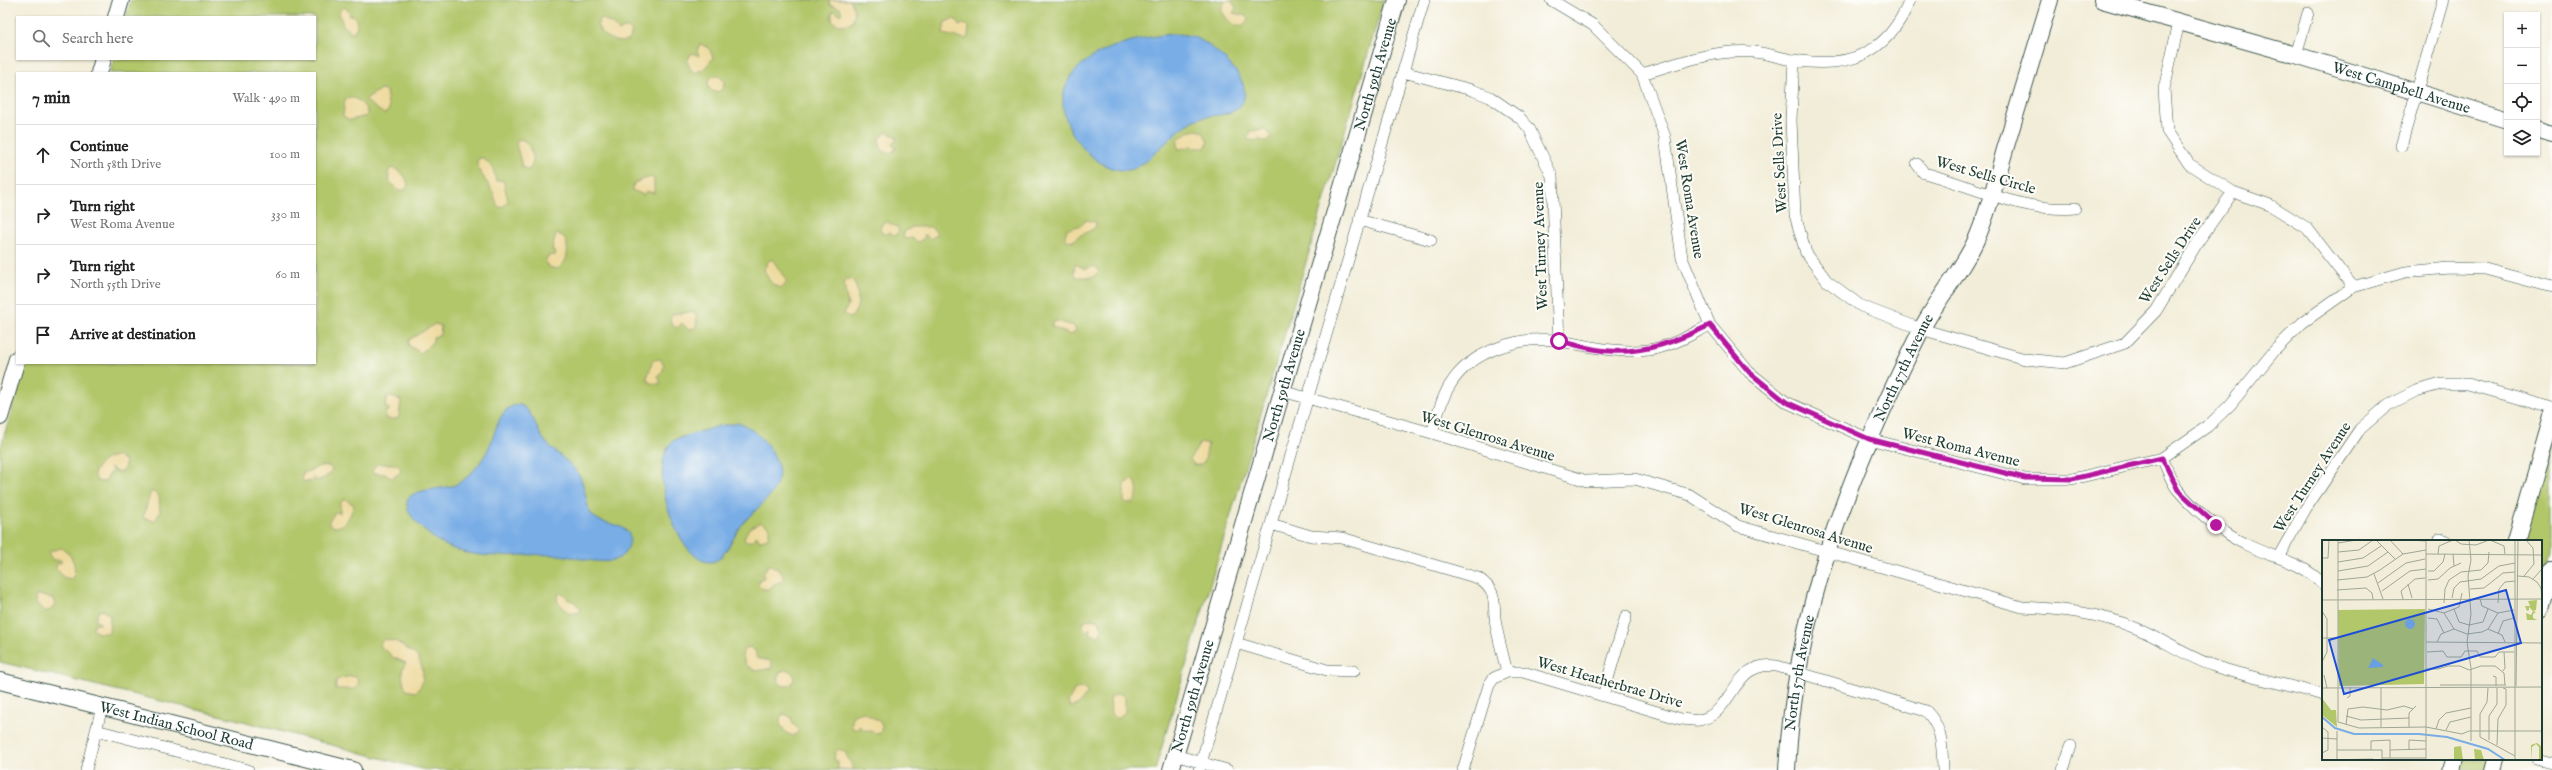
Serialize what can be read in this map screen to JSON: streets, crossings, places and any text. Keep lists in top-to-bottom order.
{
  "streets": {
    "street": [
      "North 59th Avenue",
      "West Campbell Avenue",
      "West Sells Drive",
      "West Sells Circle",
      "West Roma Avenue",
      "West Turney Avenue",
      "North 57th Avenue",
      "West Glenrosa Avenue",
      "West Heatherbrae Drive",
      "West Indian School Road"
    ]
  },
  "crossings": [
    ["North 59th Avenue", "West Turney Avenue"],
    ["North 59th Avenue", "West Glenrosa Avenue"],
    ["West Sells Drive", "North 57th Avenue"],
    ["West Sells Circle", "North 57th Avenue"],
    ["West Roma Avenue", "North 57th Avenue"],
    ["North 57th Avenue", "West Glenrosa Avenue"],
    ["North 57th Avenue", "West Heatherbrae Drive"]
  ],
  "page": {
    "map_buttons": ["+", "−"],
    "search": "Search here",
    "heading": ["7 min", "Walk · 490 m"],
    "list": [
      ["Continue", "North 58th Drive", "100 m"],
      ["Turn right", "West Roma Avenue", "330 m"],
      ["Turn right", "North 55th Drive", "60 m"],
      "Arrive at destination"
    ]
  }
}
